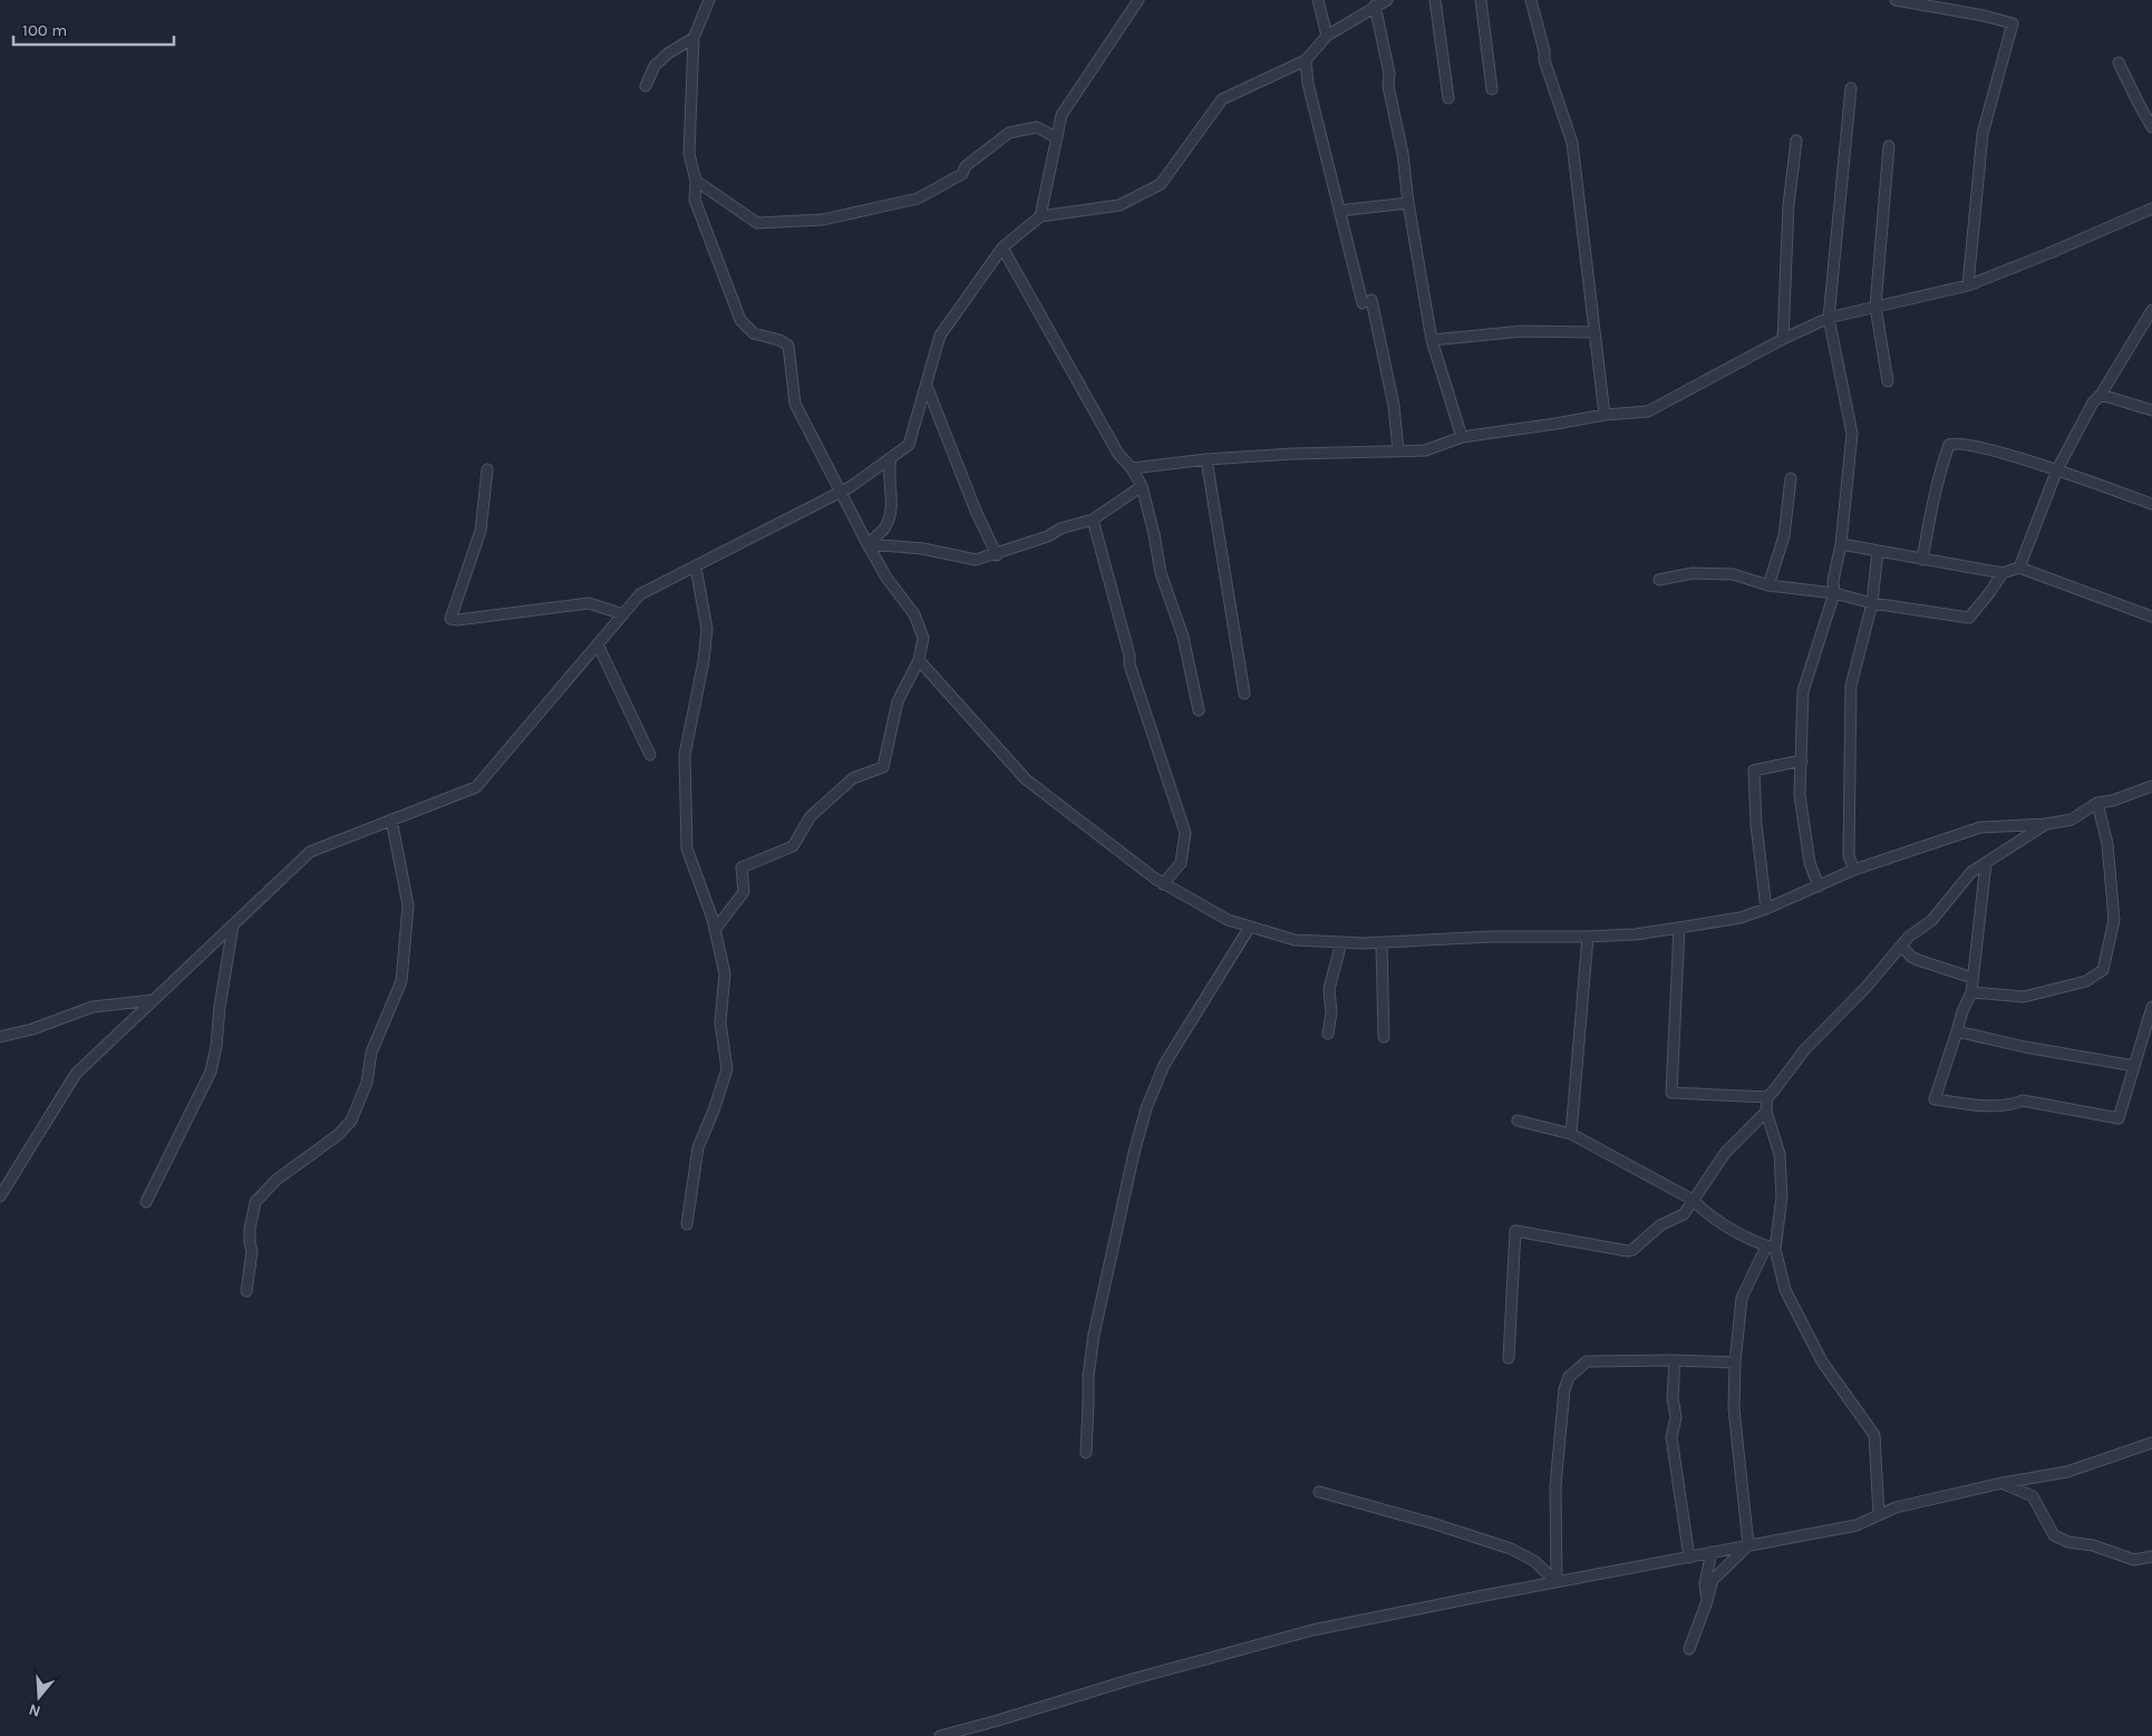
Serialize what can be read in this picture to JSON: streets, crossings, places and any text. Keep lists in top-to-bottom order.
{
  "scale_bar": "100 m",
  "north": "bottom"
}
